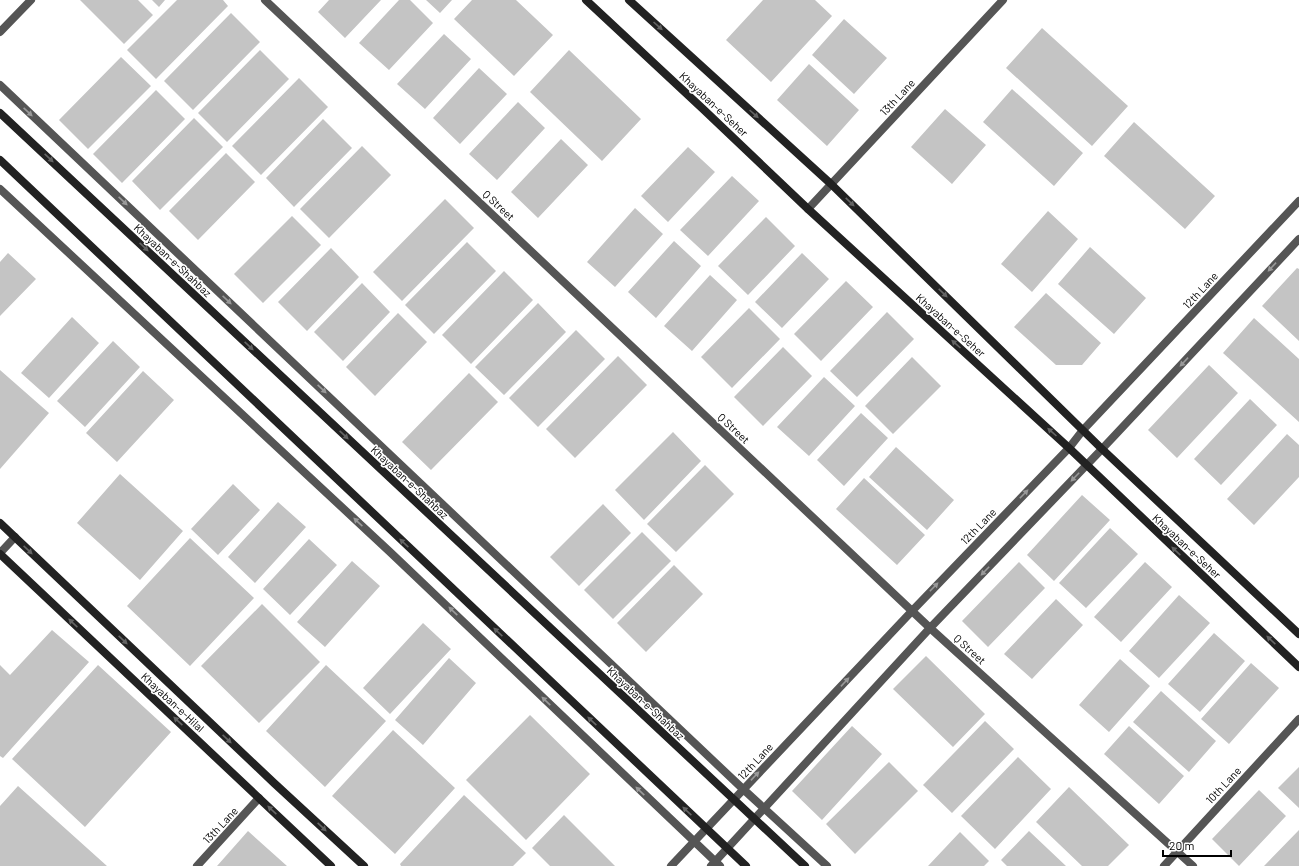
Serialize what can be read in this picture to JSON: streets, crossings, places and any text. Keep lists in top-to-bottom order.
{
  "streets": {
    "street": [
      "13th Lane",
      "Khayaban-e-Seher",
      "Q Street",
      "Khayaban-e-Shahbaz",
      "12th Lane",
      "Khayaban-e-Hilal",
      "10th Lane"
    ]
  },
  "crossings": [
    ["13th Lane", "Khayaban-e-Seher"],
    ["13th Lane", "Khayaban-e-Hilal"],
    ["Khayaban-e-Seher", "12th Lane"],
    ["Q Street", "12th Lane"],
    ["Q Street", "10th Lane"],
    ["Khayaban-e-Shahbaz", "12th Lane"]
  ],
  "scale_bar": "20 m"
}
